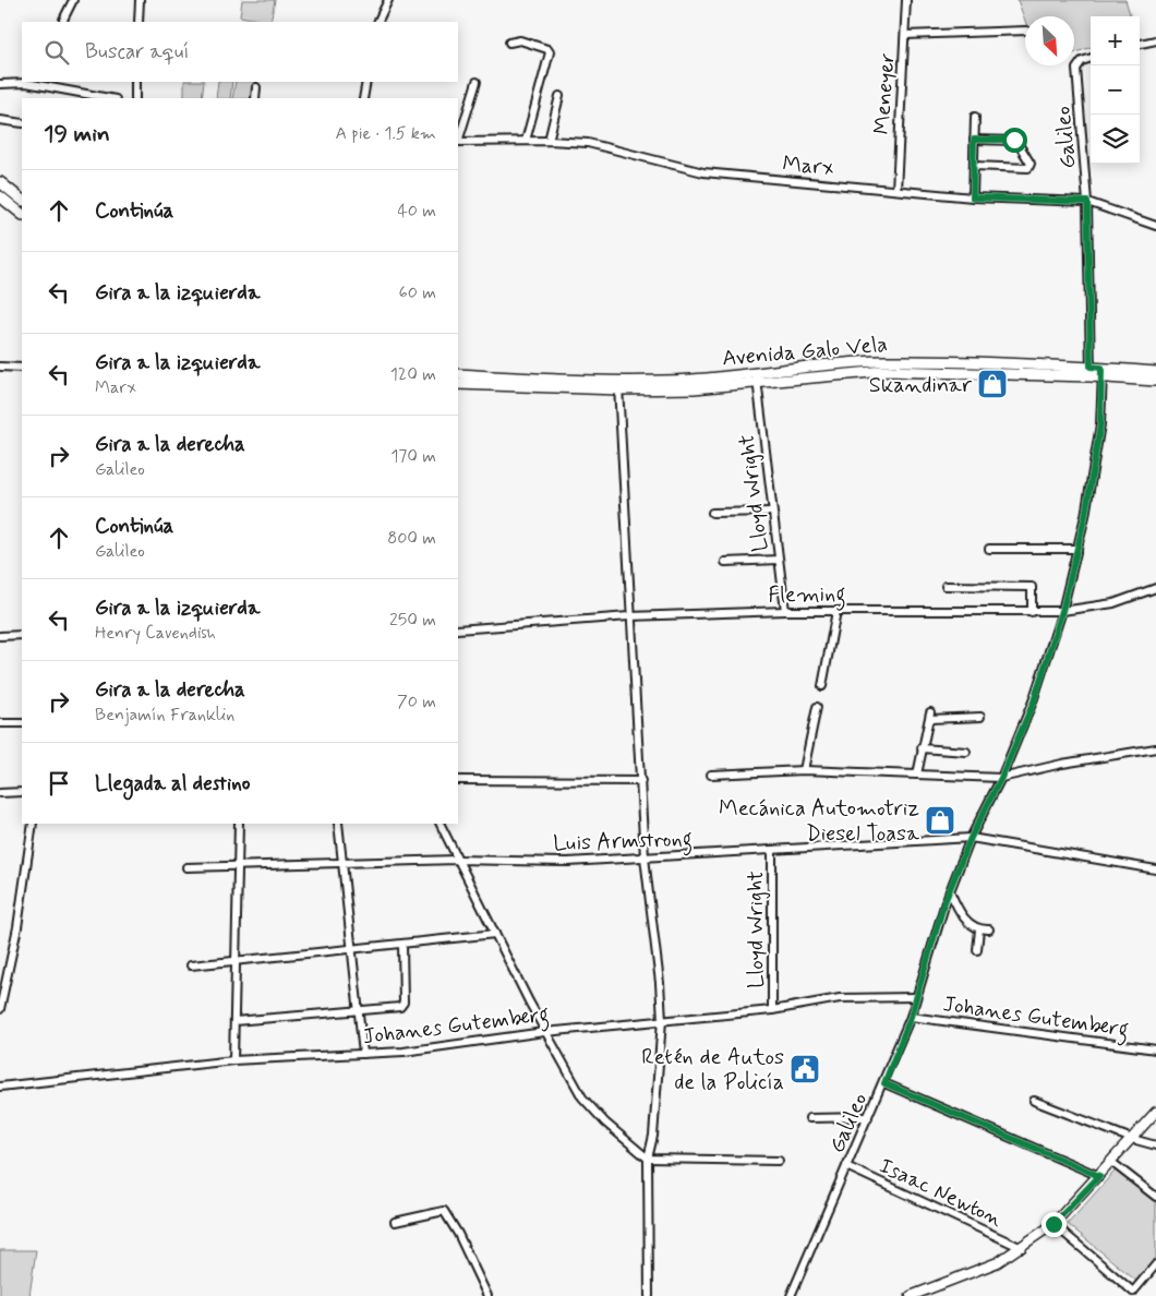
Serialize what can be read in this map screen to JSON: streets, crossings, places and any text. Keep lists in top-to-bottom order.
{
  "streets": {
    "main road": ["Avenida Galo Vela"],
    "street": [
      "Meneyer",
      "Galileo",
      "Marx",
      "Lloyd Wright",
      "Fleming",
      "Luis Armstrong",
      "Johanes Gutemberg",
      "Isaac Newton"
    ]
  },
  "crossings": [
    ["Meneyer", "Marx"],
    ["Galileo", "Marx"],
    ["Galileo", "Avenida Galo Vela"],
    ["Galileo", "Fleming"],
    ["Galileo", "Luis Armstrong"],
    ["Galileo", "Johanes Gutemberg"],
    ["Galileo", "Isaac Newton"],
    ["Avenida Galo Vela", "Lloyd Wright"],
    ["Lloyd Wright", "Fleming"],
    ["Lloyd Wright", "Luis Armstrong"],
    ["Lloyd Wright", "Johanes Gutemberg"]
  ],
  "places": {
    "shop": ["Skandinar", "Mecánica Automotriz Diesel Toasa"],
    "public building": ["Retén de Autos de la Policía"]
  },
  "north": "bottom right",
  "page": {
    "map_buttons": ["+", "−"],
    "search": "Buscar aquí",
    "heading": ["19 min", "A pie · 1.5 km"],
    "list": [
      ["Continúa", "40 m"],
      ["Gira a la izquierda", "60 m"],
      ["Gira a la izquierda", "Marx", "120 m"],
      ["Gira a la derecha", "Galileo", "170 m"],
      ["Continúa", "Galileo", "800 m"],
      ["Gira a la izquierda", "Henry Cavendish", "250 m"],
      ["Gira a la derecha", "Benjamín Franklin", "70 m"],
      "Llegada al destino"
    ]
  }
}
